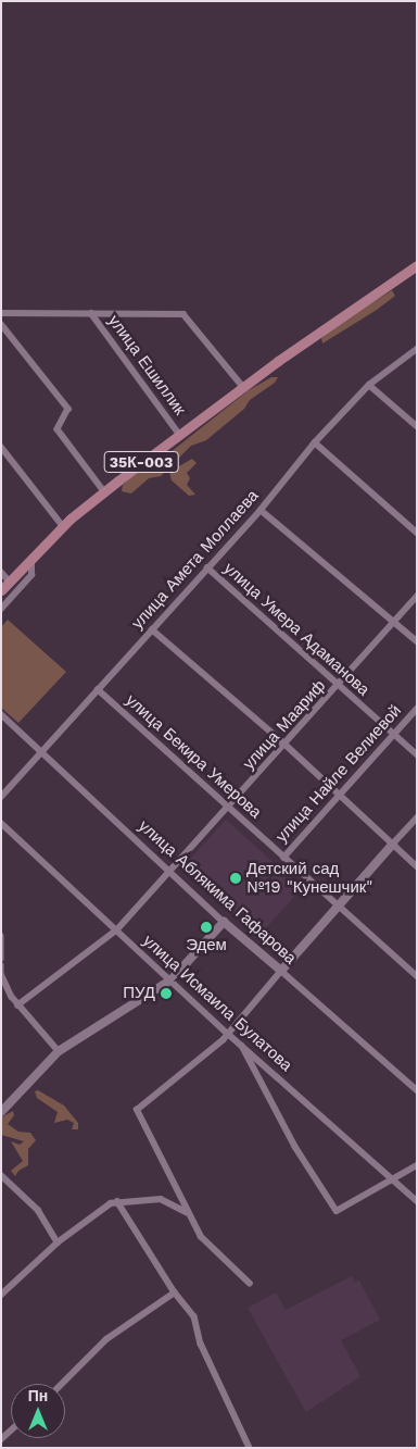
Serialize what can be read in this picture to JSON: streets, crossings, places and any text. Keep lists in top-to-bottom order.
{
  "streets": {
    "main road": ["35К-003"],
    "street": [
      "улица Ешиллик",
      "улица Амета Моллаева",
      "улица Умера Адаманова",
      "улица Маариф",
      "улица Бекира Умерова",
      "улица Найле Велиевой",
      "улица Аблякима Гафарова",
      "улица Исмаила Булатова"
    ]
  },
  "crossings": [
    ["улица Ешиллик", "35К-003"],
    ["улица Амета Моллаева", "улица Умера Адаманова"],
    ["улица Амета Моллаева", "улица Бекира Умерова"],
    ["улица Амета Моллаева", "улица Аблякима Гафарова"],
    ["улица Умера Адаманова", "улица Маариф"],
    ["улица Умера Адаманова", "улица Найле Велиевой"],
    ["улица Маариф", "улица Бекира Умерова"],
    ["улица Маариф", "улица Аблякима Гафарова"],
    ["улица Маариф", "улица Исмаила Булатова"],
    ["улица Бекира Умерова", "улица Найле Велиевой"]
  ],
  "places": ["Детский сад №19 \"Кунешчик\"", "Эдем", "ПУД"],
  "north": "top"
}
